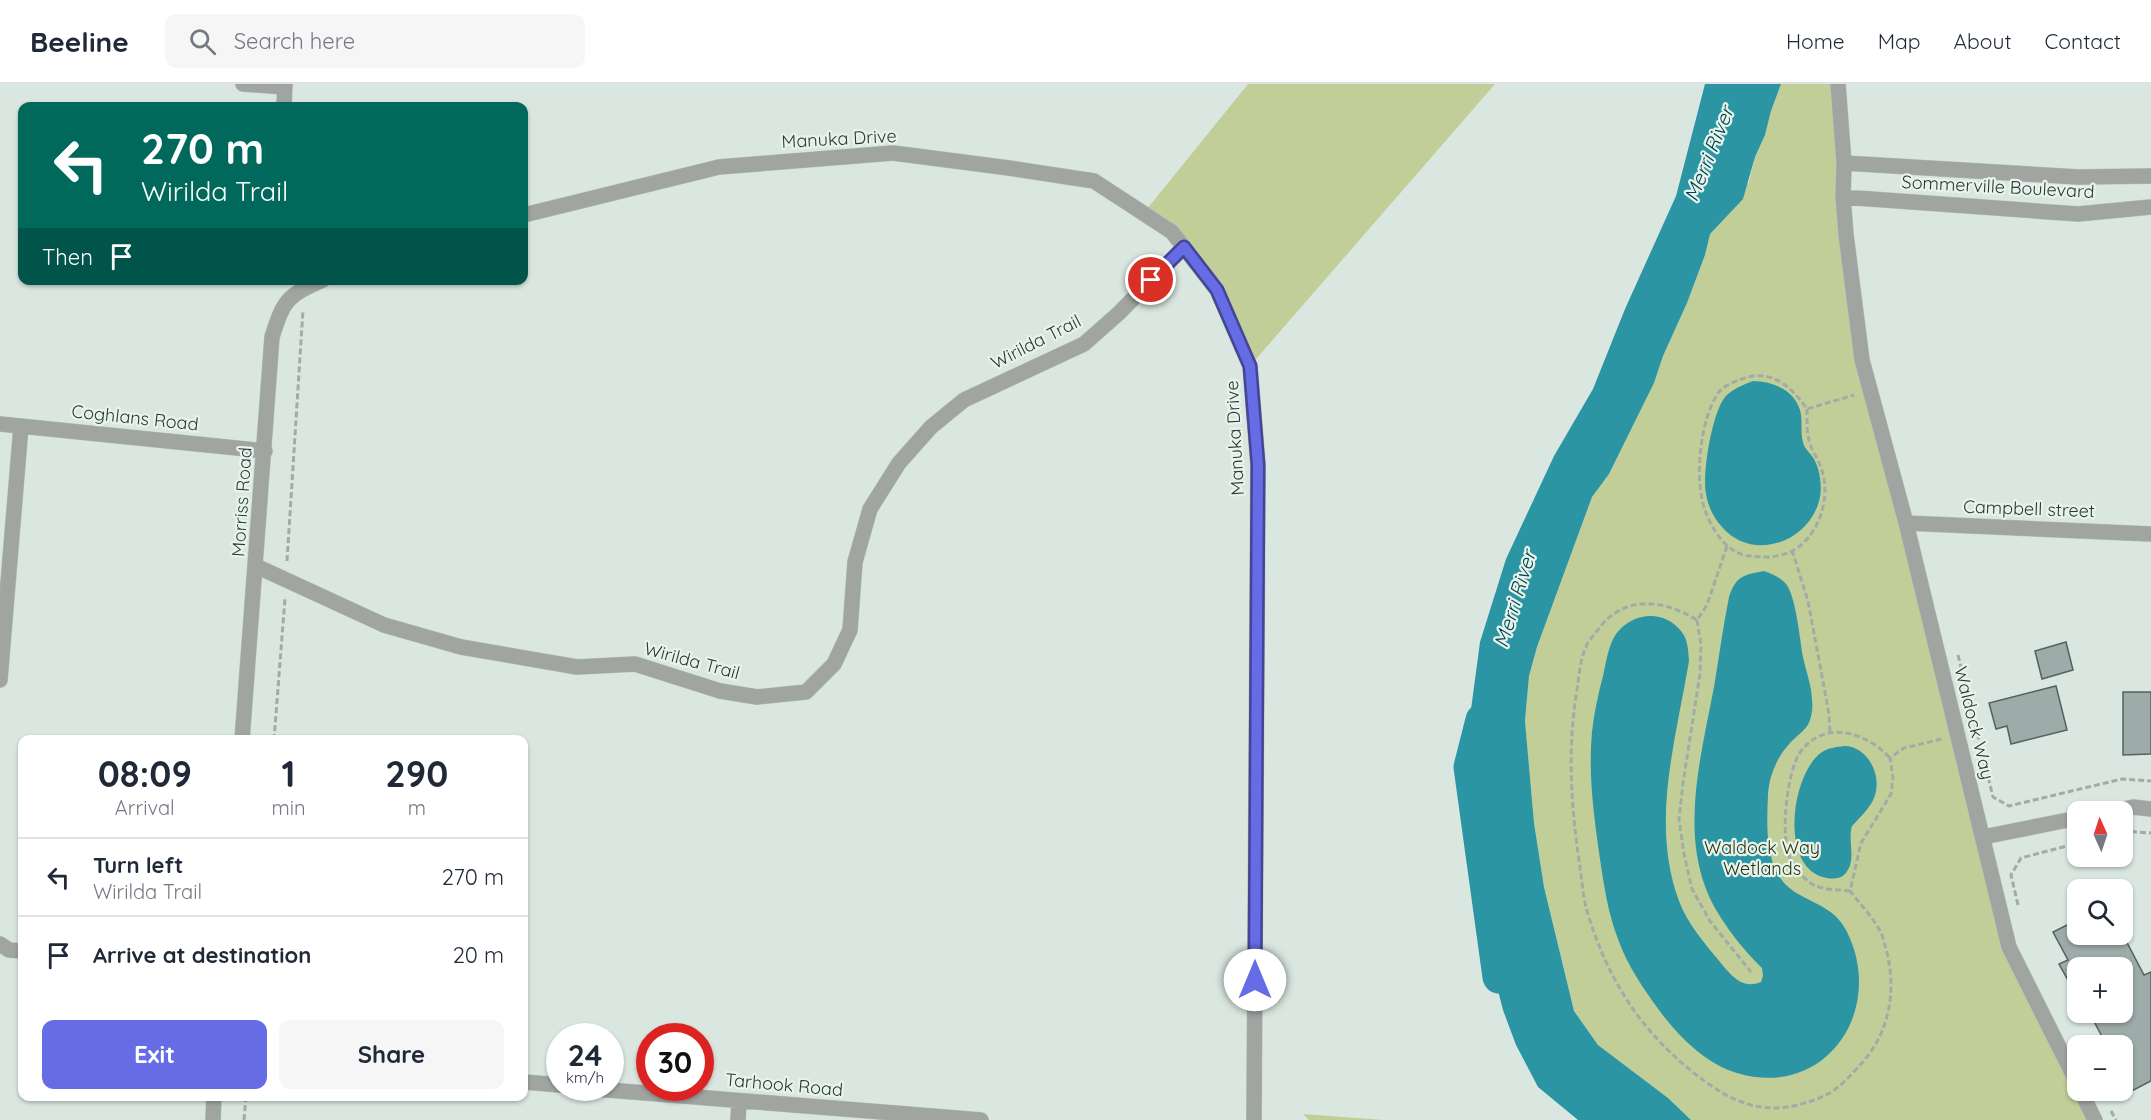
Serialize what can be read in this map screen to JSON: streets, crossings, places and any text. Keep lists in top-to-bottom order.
{
  "streets": {
    "street": [
      "Manuka Drive",
      "Sommerville Boulevard",
      "Wirilda Trail",
      "Coghlans Road",
      "Morriss Road",
      "Campbell street",
      "Waldock Way",
      "Tarhook Road"
    ]
  },
  "crossings": [
    ["Manuka Drive", "Wirilda Trail"],
    ["Sommerville Boulevard", "Waldock Way"],
    ["Wirilda Trail", "Morriss Road"],
    ["Coghlans Road", "Morriss Road"],
    ["Campbell street", "Waldock Way"]
  ],
  "water": ["Merri River"],
  "parks": ["Waldock Way Wetlands"],
  "north": "top",
  "page": {
    "header": "Beeline",
    "search": "Search here",
    "nav": [
      "Home",
      "Map",
      "About",
      "Contact"
    ],
    "turn": ["270 m", "Wirilda Trail"],
    "then": "Then",
    "eta": [
      "08:09",
      "Arrival",
      "1",
      "min",
      "290",
      "m"
    ],
    "map_buttons": ["+", "−"],
    "list": [
      {
        "name": "Turn left",
        "note": "Wirilda Trail",
        "value": "270 m"
      },
      {
        "name": "Arrive at destination",
        "value": "20 m"
      }
    ],
    "buttons": ["Exit", "Share"],
    "speed": "24 km/h",
    "limit": "30"
  }
}
